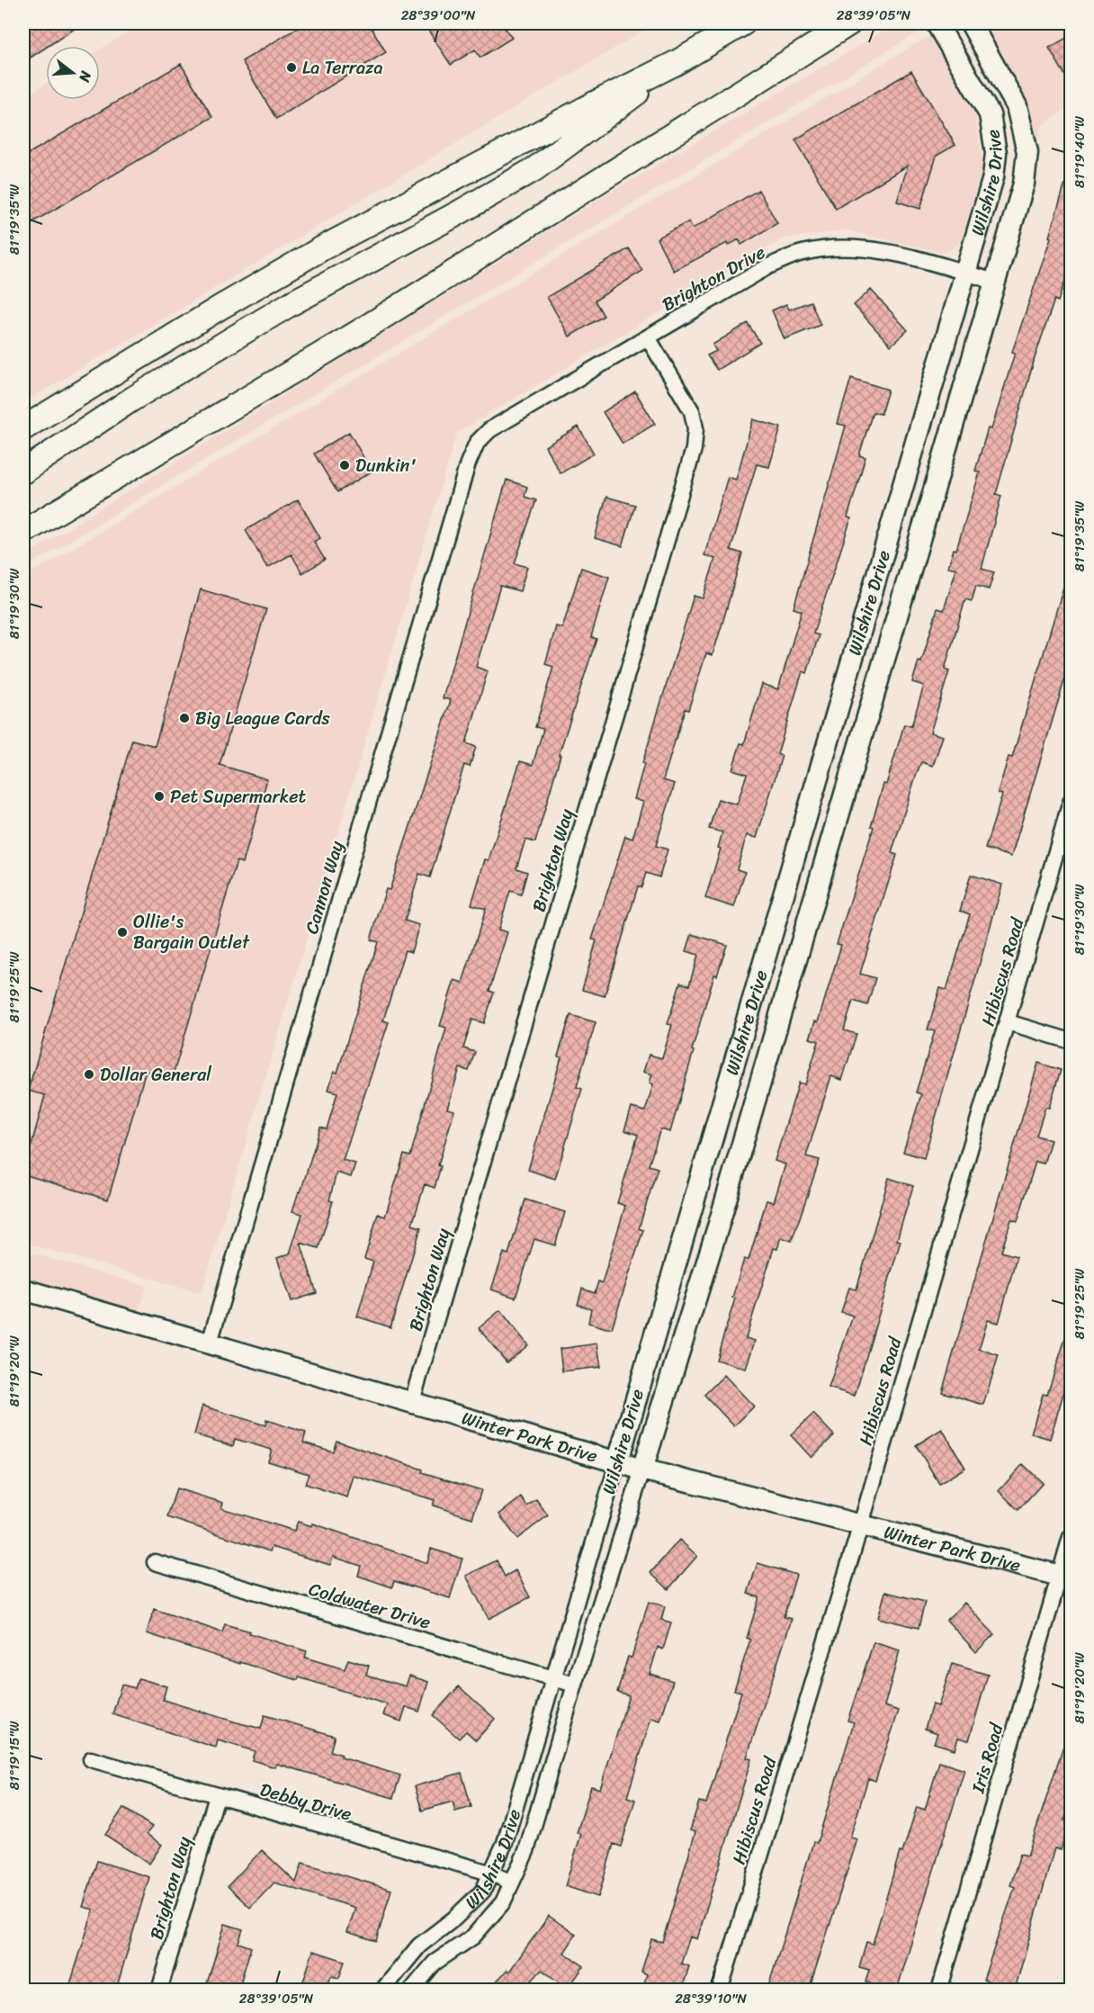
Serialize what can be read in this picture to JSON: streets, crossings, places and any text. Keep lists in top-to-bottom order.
{
  "streets": {
    "street": [
      "Wilshire Drive",
      "Brighton Drive",
      "Brighton Way",
      "Cannon Way",
      "Hibiscus Road",
      "Winter Park Drive",
      "Coldwater Drive",
      "Iris Road",
      "Debby Drive"
    ]
  },
  "crossings": [
    ["Wilshire Drive", "Brighton Drive"],
    ["Wilshire Drive", "Winter Park Drive"],
    ["Wilshire Drive", "Coldwater Drive"],
    ["Wilshire Drive", "Debby Drive"],
    ["Brighton Drive", "Brighton Way"],
    ["Brighton Drive", "Cannon Way"],
    ["Brighton Way", "Winter Park Drive"],
    ["Brighton Way", "Debby Drive"],
    ["Cannon Way", "Winter Park Drive"],
    ["Hibiscus Road", "Winter Park Drive"],
    ["Winter Park Drive", "Iris Road"]
  ],
  "places": [
    "La Terraza",
    "Dunkin'",
    "Big League Cards",
    "Pet Supermarket",
    "Ollie's Bargain Outlet",
    "Dollar General"
  ],
  "north": "right",
  "coordinates": [
    "28°39'00\"N",
    "28°39'05\"N",
    "81°19'40\"W",
    "81°19'35\"W",
    "81°19'30\"W",
    "81°19'25\"W",
    "81°19'20\"W",
    "81°19'15\"W",
    "28°39'10\"N"
  ]
}
